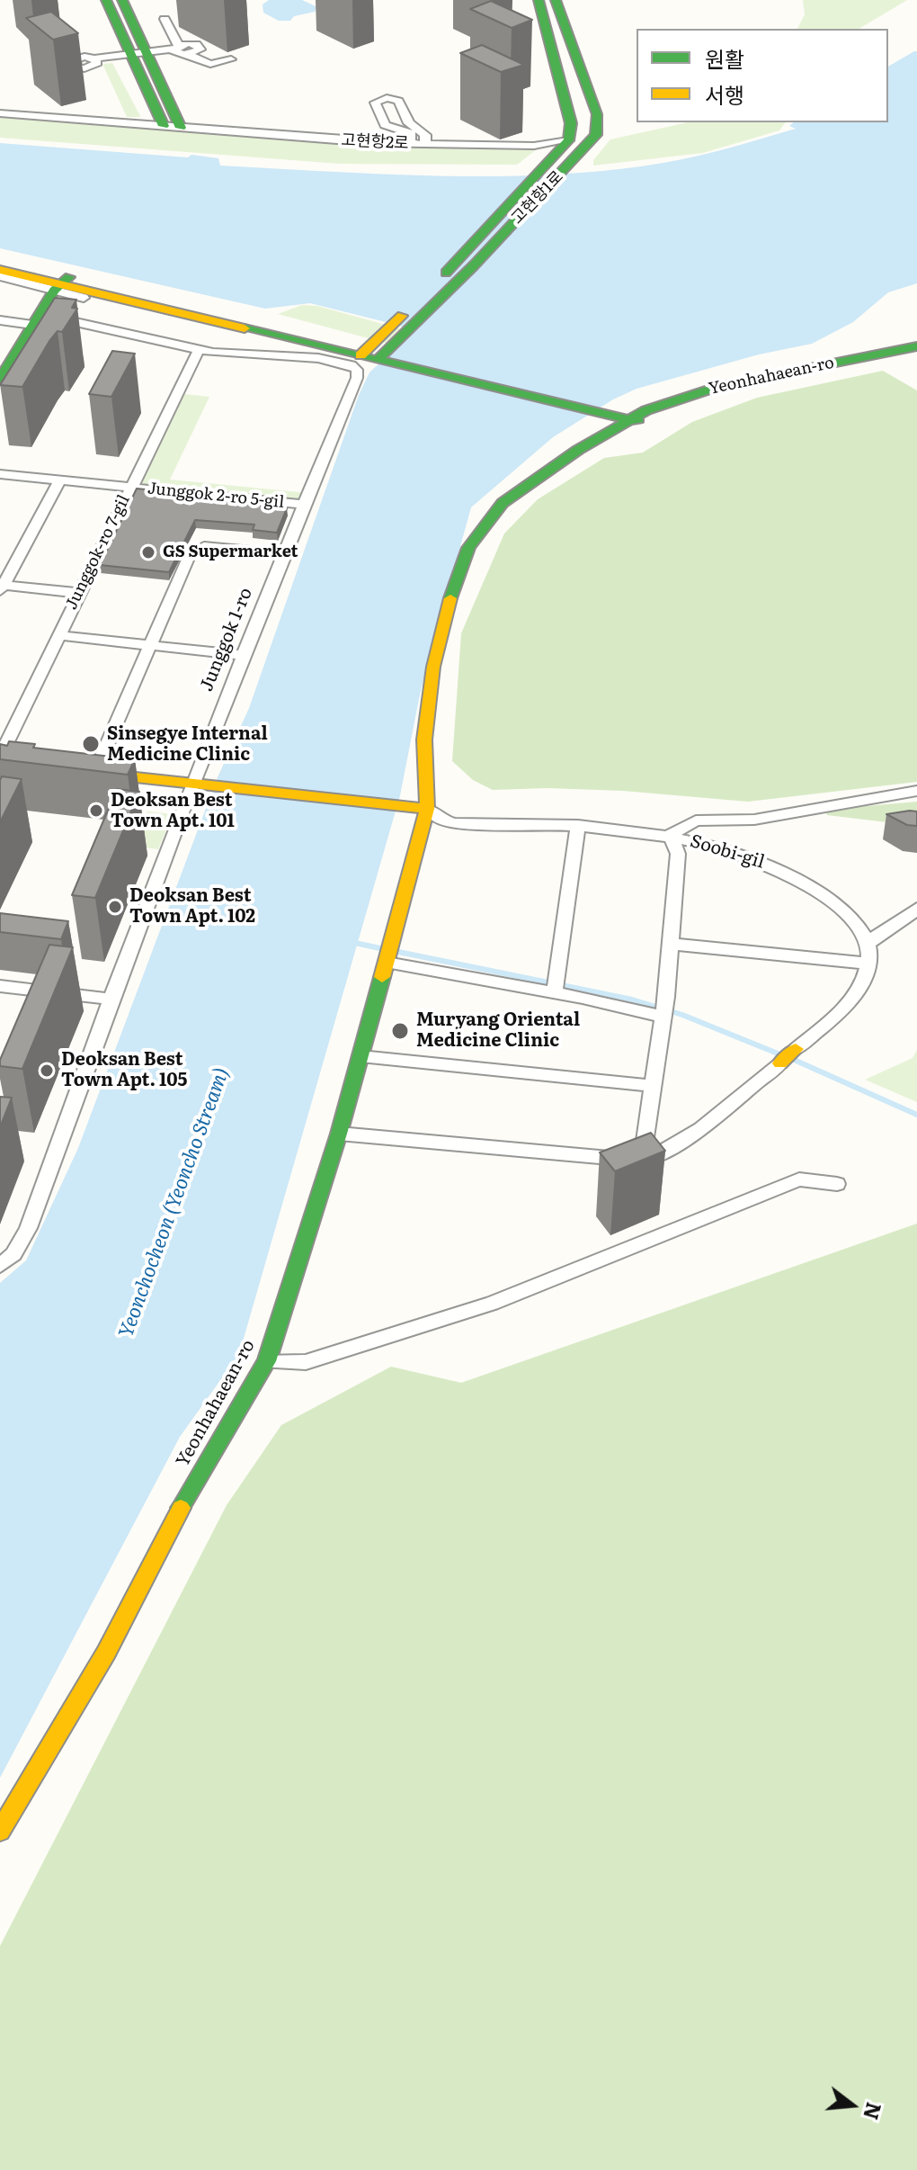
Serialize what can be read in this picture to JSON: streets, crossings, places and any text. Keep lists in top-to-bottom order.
{
  "streets": {
    "street": [
      "고현항2로",
      "고현항1로",
      "Yeonhahaean-ro",
      "Junggok 2-ro 5-gil",
      "Junggok-ro 7-gil",
      "Junggok 1-ro",
      "Soobi-gil"
    ]
  },
  "crossings": [
    ["고현항2로", "고현항1로"],
    ["Yeonhahaean-ro", "Soobi-gil"],
    ["Junggok 2-ro 5-gil", "Junggok-ro 7-gil"],
    ["Junggok 2-ro 5-gil", "Junggok 1-ro"],
    ["Junggok-ro 7-gil", "Junggok 1-ro"]
  ],
  "water": ["Yeonchocheon (Yeoncho Stream)"],
  "places": [
    "GS Supermarket",
    "Sinsegye Internal Medicine Clinic",
    "Deoksan Best Town Apt. 101",
    "Deoksan Best Town Apt. 102",
    "Muryang Oriental Medicine Clinic",
    "Deoksan Best Town Apt. 105"
  ],
  "legend": ["원활", "서행"],
  "north": "right"
}
